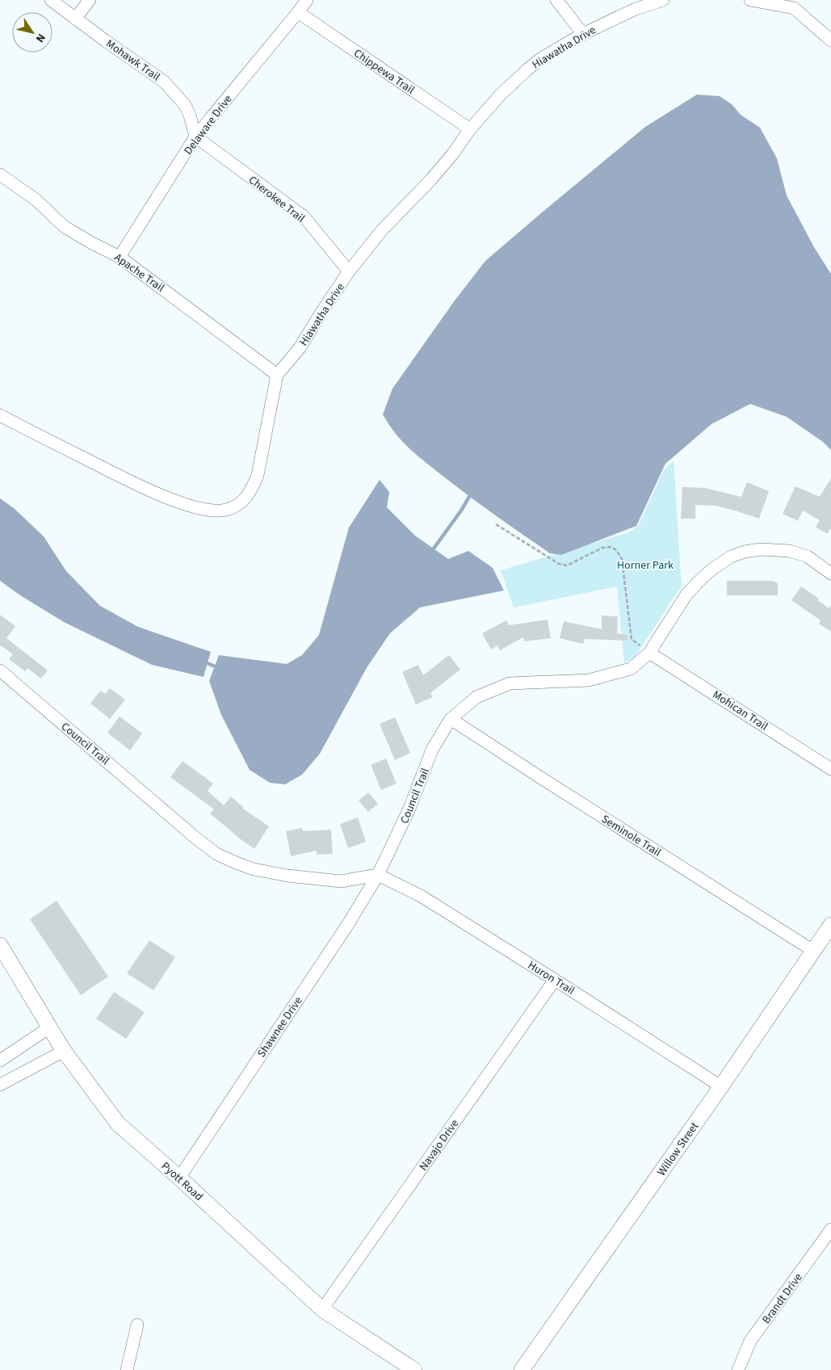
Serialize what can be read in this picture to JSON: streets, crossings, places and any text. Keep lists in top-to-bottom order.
{
  "streets": {
    "street": [
      "Hiawatha Drive",
      "Mohawk Trail",
      "Chippewa Trail",
      "Delaware Drive",
      "Cherokee Trail",
      "Apache Trail",
      "Mohican Trail",
      "Council Trail",
      "Seminole Trail",
      "Huron Trail",
      "Shawnee Drive",
      "Navajo Drive",
      "Willow Street",
      "Pyott Road",
      "Brandt Drive"
    ]
  },
  "crossings": [
    ["Hiawatha Drive", "Chippewa Trail"],
    ["Hiawatha Drive", "Cherokee Trail"],
    ["Hiawatha Drive", "Apache Trail"],
    ["Mohawk Trail", "Delaware Drive"],
    ["Mohawk Trail", "Cherokee Trail"],
    ["Chippewa Trail", "Delaware Drive"],
    ["Delaware Drive", "Cherokee Trail"],
    ["Delaware Drive", "Apache Trail"],
    ["Mohican Trail", "Council Trail"],
    ["Council Trail", "Seminole Trail"],
    ["Council Trail", "Huron Trail"],
    ["Council Trail", "Shawnee Drive"],
    ["Seminole Trail", "Willow Street"],
    ["Huron Trail", "Shawnee Drive"],
    ["Huron Trail", "Navajo Drive"],
    ["Huron Trail", "Willow Street"],
    ["Shawnee Drive", "Pyott Road"],
    ["Navajo Drive", "Pyott Road"]
  ],
  "parks": ["Horner Park"],
  "north": "bottom right"
}
